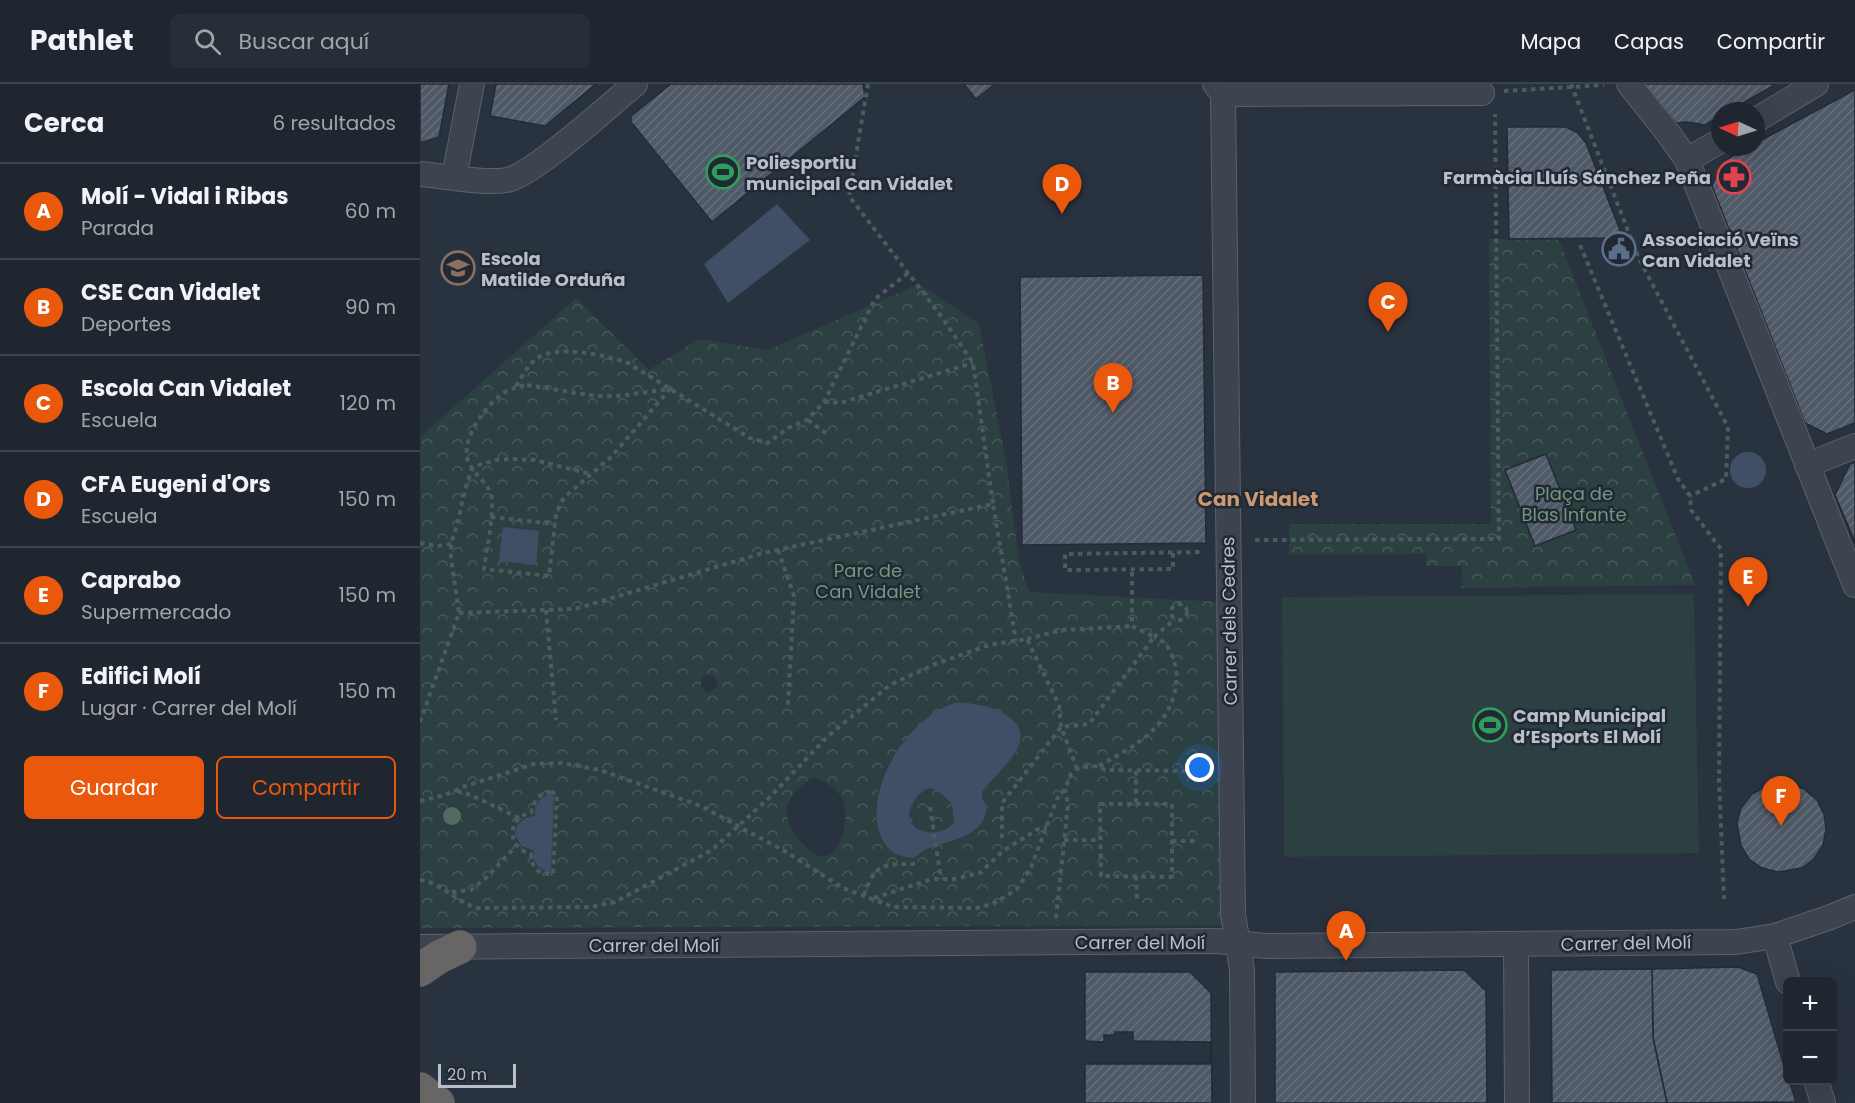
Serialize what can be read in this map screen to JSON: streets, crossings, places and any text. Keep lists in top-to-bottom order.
{
  "streets": {
    "street": ["Carrer dels Cedres", "Carrer del Molí"]
  },
  "crossings": [
    ["Carrer dels Cedres", "Carrer del Molí"]
  ],
  "districts": ["Can Vidalet"],
  "parks": ["Plaça de Blas Infante", "Parc de Can Vidalet"],
  "places": {
    "sports": ["Poliesportiu municipal Can Vidalet", "Camp Municipal d’Esports El Molí"],
    "pharmacy": ["Farmàcia Lluís Sánchez Peña"],
    "public building": ["Associació Veïns Can Vidalet"],
    "school or university": ["Escola Matilde Orduña"]
  },
  "scale_bar": "20 m",
  "north": "left",
  "page": {
    "header": "Pathlet",
    "search": "Buscar aquí",
    "nav": ["Mapa", "Capas", "Compartir"],
    "heading": ["Cerca", "6 resultados"],
    "list": [
      {
        "mark": "A",
        "name": "Molí - Vidal i Ribas",
        "note": "Parada",
        "value": "60 m"
      },
      {
        "mark": "B",
        "name": "CSE Can Vidalet",
        "note": "Deportes",
        "value": "90 m"
      },
      {
        "mark": "C",
        "name": "Escola Can Vidalet",
        "note": "Escuela",
        "value": "120 m"
      },
      {
        "mark": "D",
        "name": "CFA Eugeni d'Ors",
        "note": "Escuela",
        "value": "150 m"
      },
      {
        "mark": "E",
        "name": "Caprabo",
        "note": "Supermercado",
        "value": "150 m"
      },
      {
        "mark": "F",
        "name": "Edifici Molí",
        "note": "Lugar · Carrer del Molí",
        "value": "150 m"
      }
    ],
    "pins": [
      "D",
      "C",
      "B",
      "E",
      "F",
      "A"
    ],
    "buttons": ["Guardar", "Compartir"],
    "map_buttons": ["+", "−"],
    "scale": "20 m"
  }
}
